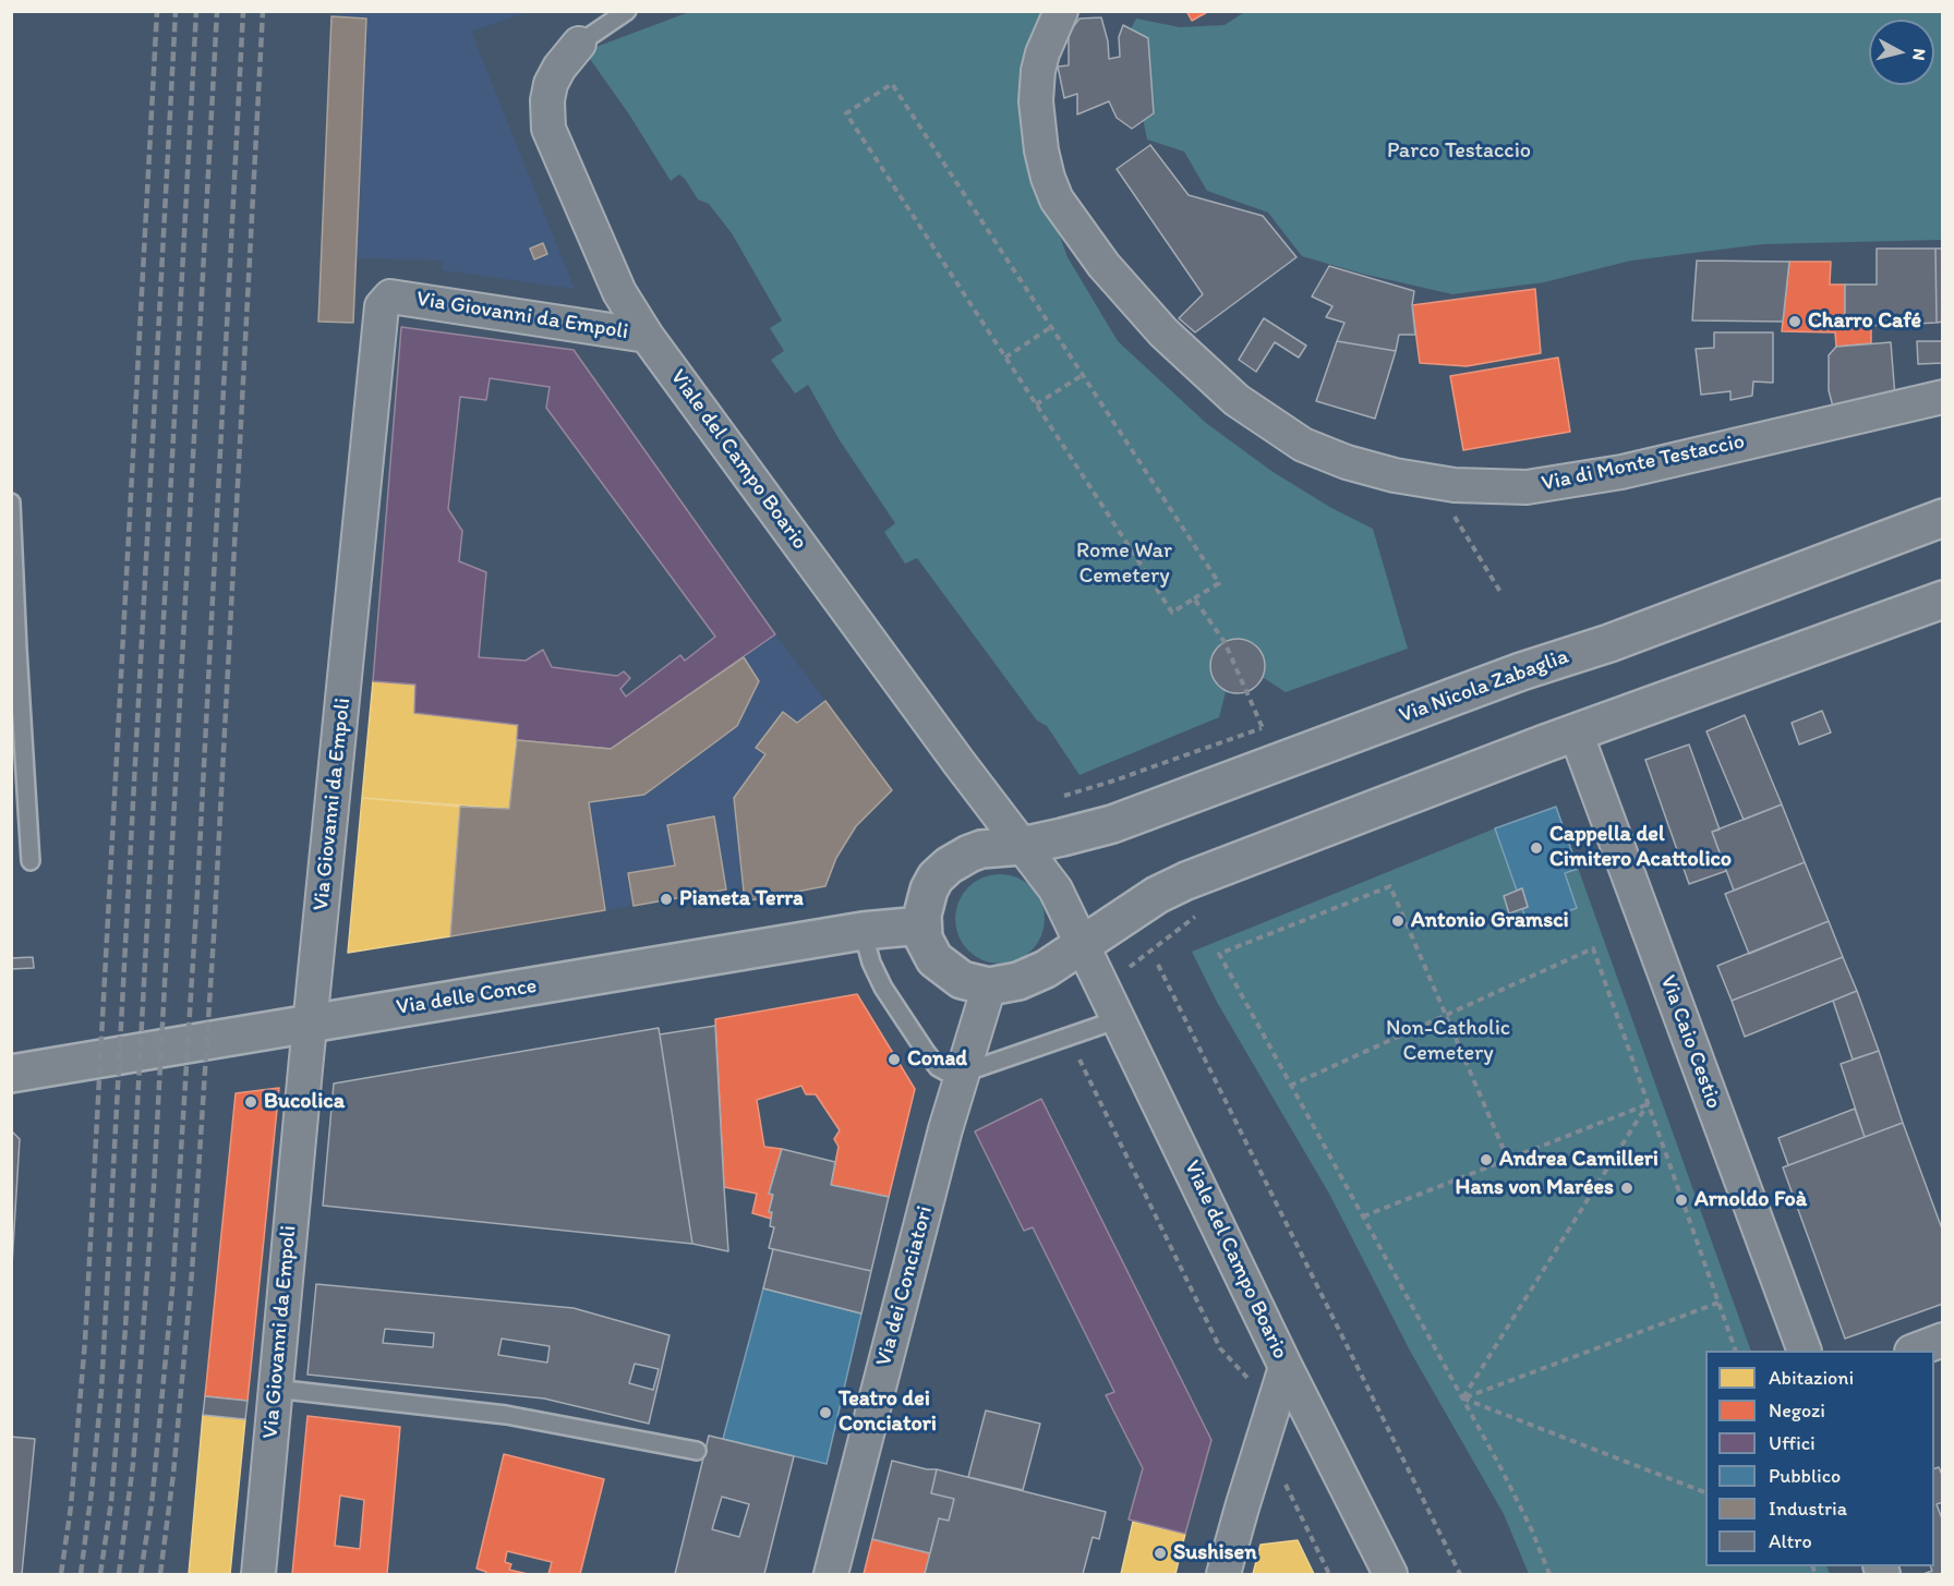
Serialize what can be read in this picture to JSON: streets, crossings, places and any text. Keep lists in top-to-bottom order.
{
  "streets": {
    "street": [
      "Via Giovanni da Empoli",
      "Viale del Campo Boario",
      "Via di Monte Testaccio",
      "Via Nicola Zabaglia",
      "Via delle Conce",
      "Via Caio Cestio",
      "Via dei Conciatori"
    ]
  },
  "crossings": [
    ["Via Giovanni da Empoli", "Viale del Campo Boario"],
    ["Via Giovanni da Empoli", "Via delle Conce"],
    ["Viale del Campo Boario", "Via Nicola Zabaglia"],
    ["Viale del Campo Boario", "Via delle Conce"],
    ["Viale del Campo Boario", "Via dei Conciatori"],
    ["Via Nicola Zabaglia", "Via delle Conce"],
    ["Via Nicola Zabaglia", "Via dei Conciatori"],
    ["Via delle Conce", "Via dei Conciatori"]
  ],
  "parks": ["Parco Testaccio", "Rome War Cemetery", "Non-Catholic Cemetery"],
  "places": [
    "Charro Café",
    "Cappella del Cimitero Acattolico",
    "Pianeta Terra",
    "Antonio Gramsci",
    "Conad",
    "Bucolica",
    "Andrea Camilleri",
    "Hans von Marées",
    "Arnoldo Foà",
    "Teatro dei Conciatori",
    "Sushisen"
  ],
  "legend": [
    "Abitazioni",
    "Negozi",
    "Uffici",
    "Pubblico",
    "Industria",
    "Altro"
  ],
  "north": "right"
}
